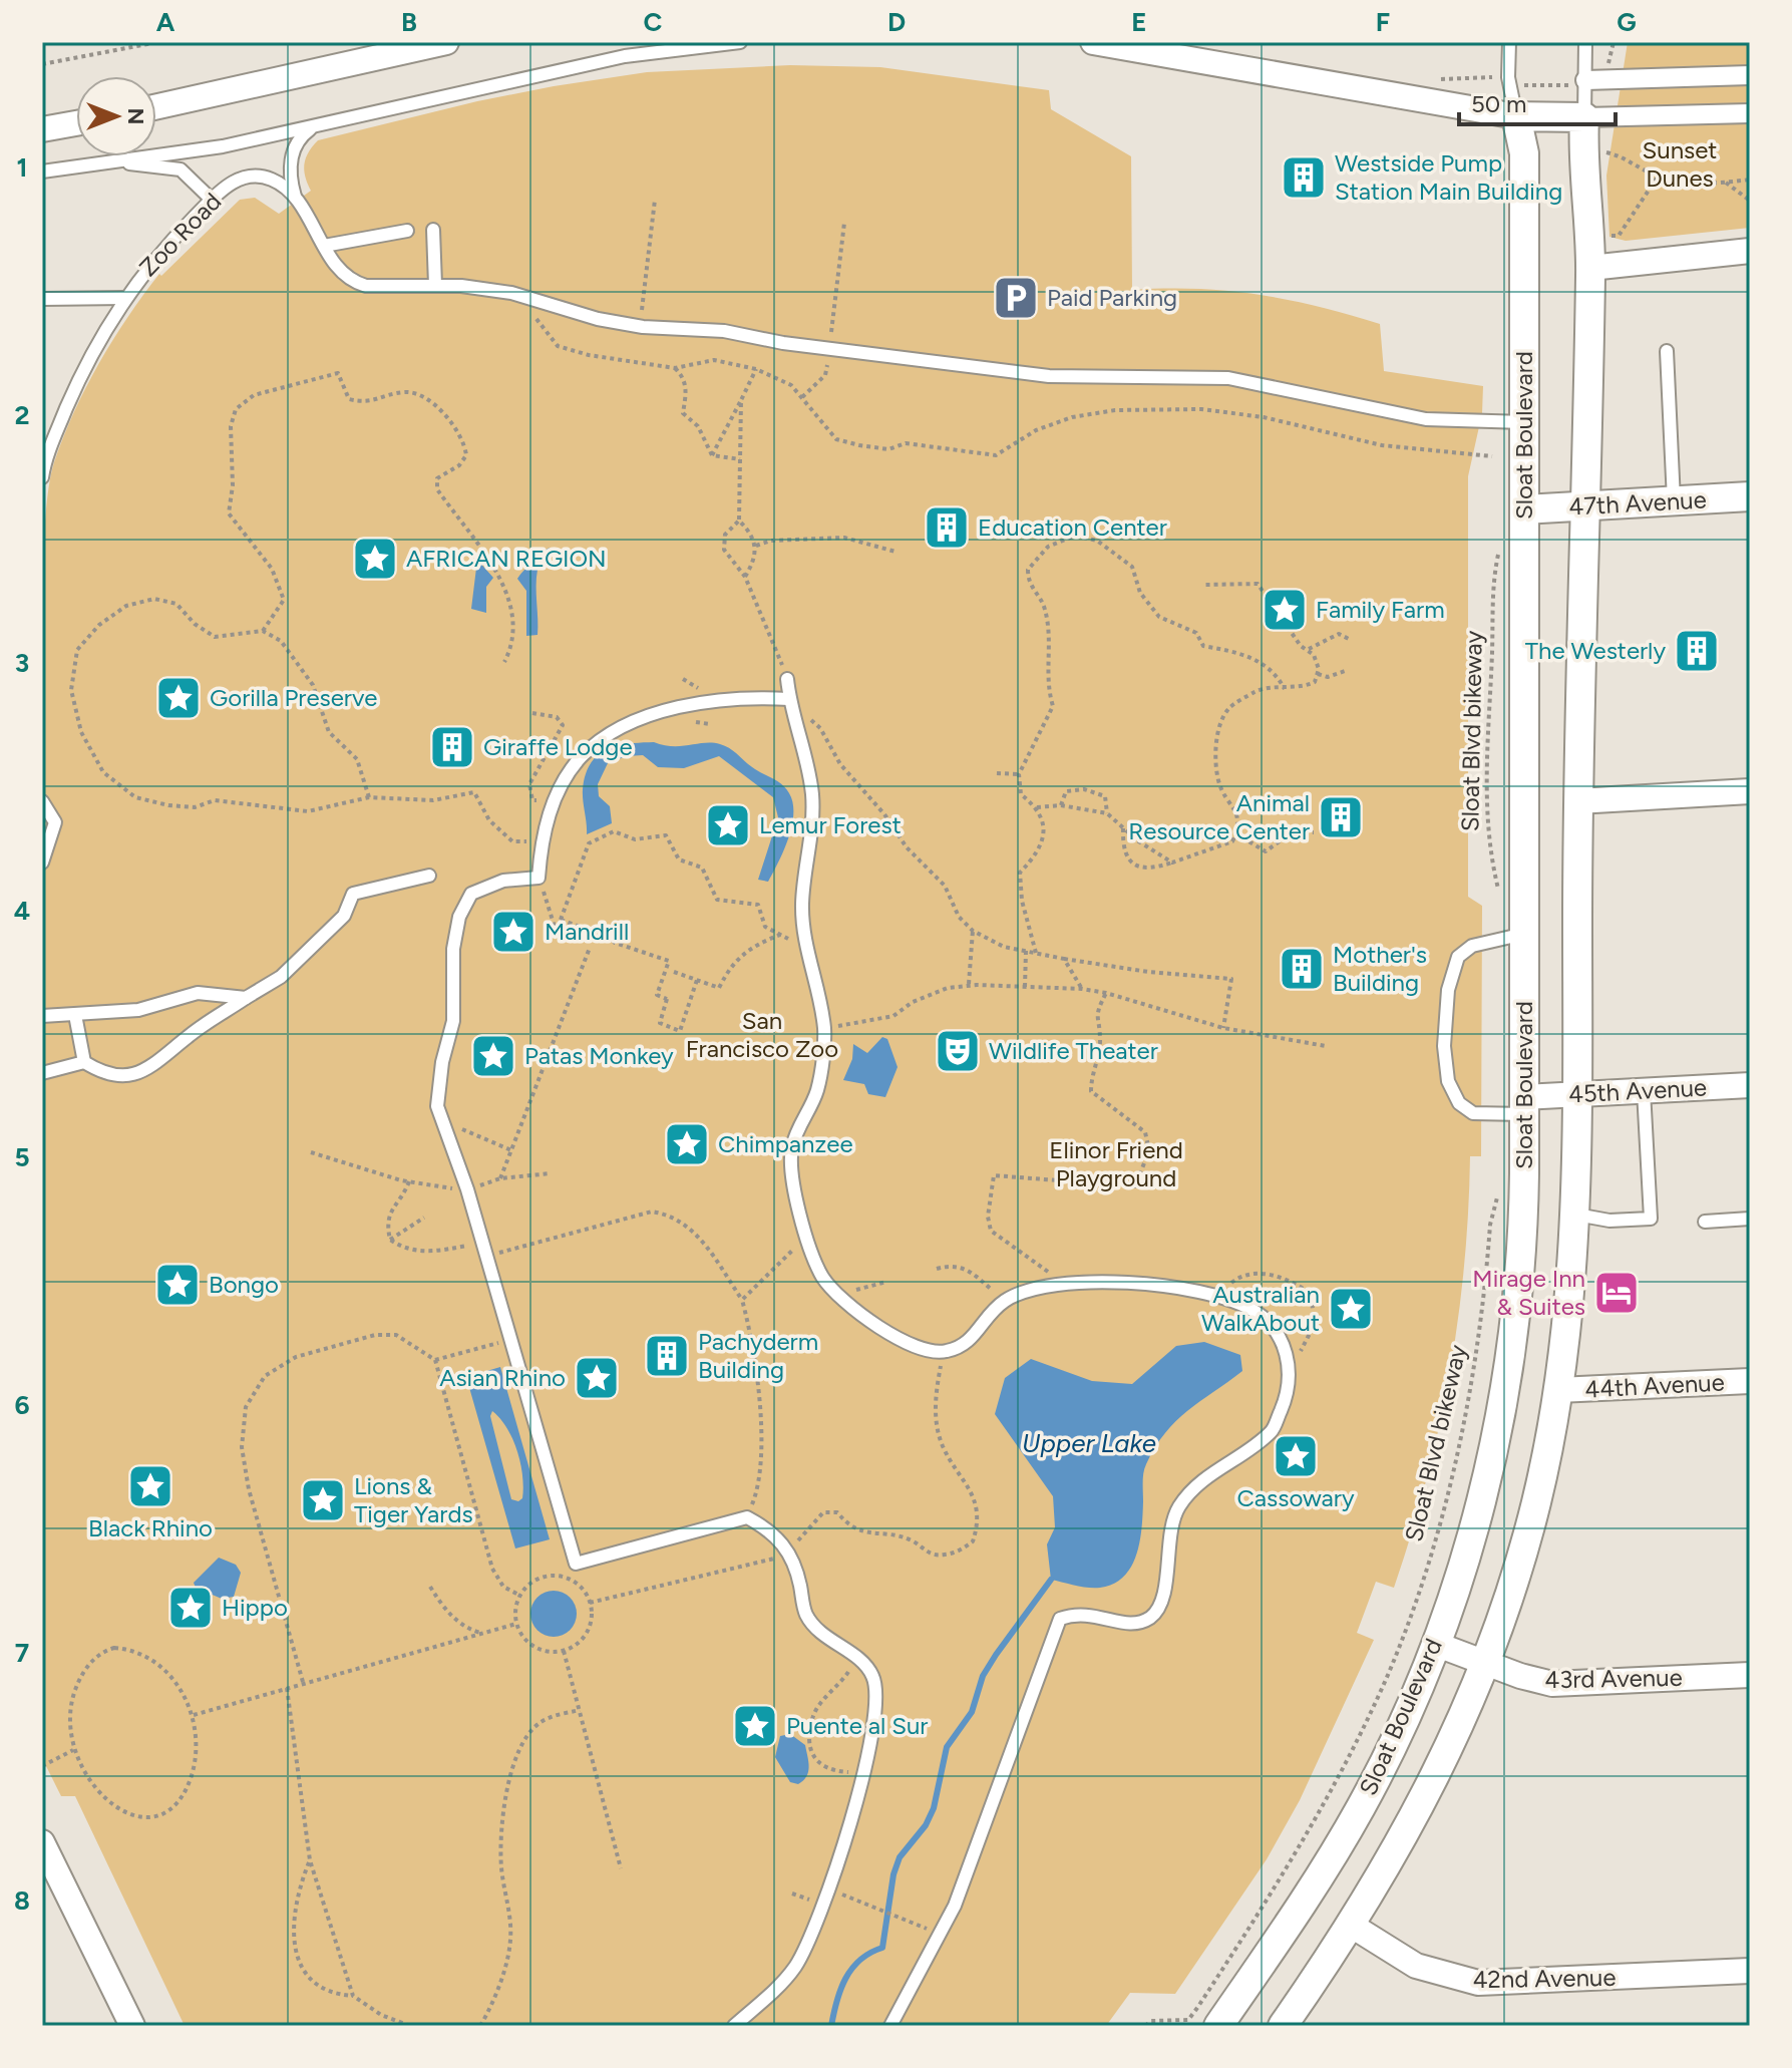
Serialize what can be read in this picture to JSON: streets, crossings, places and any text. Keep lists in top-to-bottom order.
{
  "streets": {
    "street": [
      "Sloat Boulevard",
      "47th Avenue",
      "45th Avenue",
      "44th Avenue",
      "43rd Avenue",
      "42nd Avenue"
    ],
    "lane": ["Zoo Road"],
    "path": ["Sloat Blvd bikeway"]
  },
  "crossings": [
    ["Zoo Road", "Sloat Boulevard"],
    ["Sloat Boulevard", "47th Avenue"],
    ["Sloat Boulevard", "45th Avenue"],
    ["Sloat Boulevard", "43rd Avenue"]
  ],
  "water": ["Upper Lake"],
  "parks": ["Sunset Dunes", "San Francisco Zoo", "Elinor Friend Playground"],
  "places": {
    "building": [
      "Westside Pump Station Main Building",
      "Education Center",
      "The Westerly",
      "Giraffe Lodge",
      "Animal Resource Center",
      "Mother's Building",
      "Pachyderm Building"
    ],
    "parking": ["Paid Parking"],
    "place": [
      "AFRICAN REGION",
      "Family Farm",
      "Gorilla Preserve",
      "Lemur Forest",
      "Mandrill",
      "Patas Monkey",
      "Chimpanzee",
      "Bongo",
      "Australian WalkAbout",
      "Asian Rhino",
      "Cassowary",
      "Black Rhino",
      "Lions & Tiger Yards",
      "Hippo",
      "Puente al Sur"
    ],
    "theatre": ["Wildlife Theater"],
    "hotel": ["Mirage Inn & Suites"]
  },
  "scale_bar": "50 m",
  "north": "right",
  "grid": {
    "columns": [
      "A",
      "B",
      "C",
      "D",
      "E",
      "F",
      "G"
    ],
    "rows": [
      "1",
      "2",
      "3",
      "4",
      "5",
      "6",
      "7",
      "8"
    ]
  }
}
